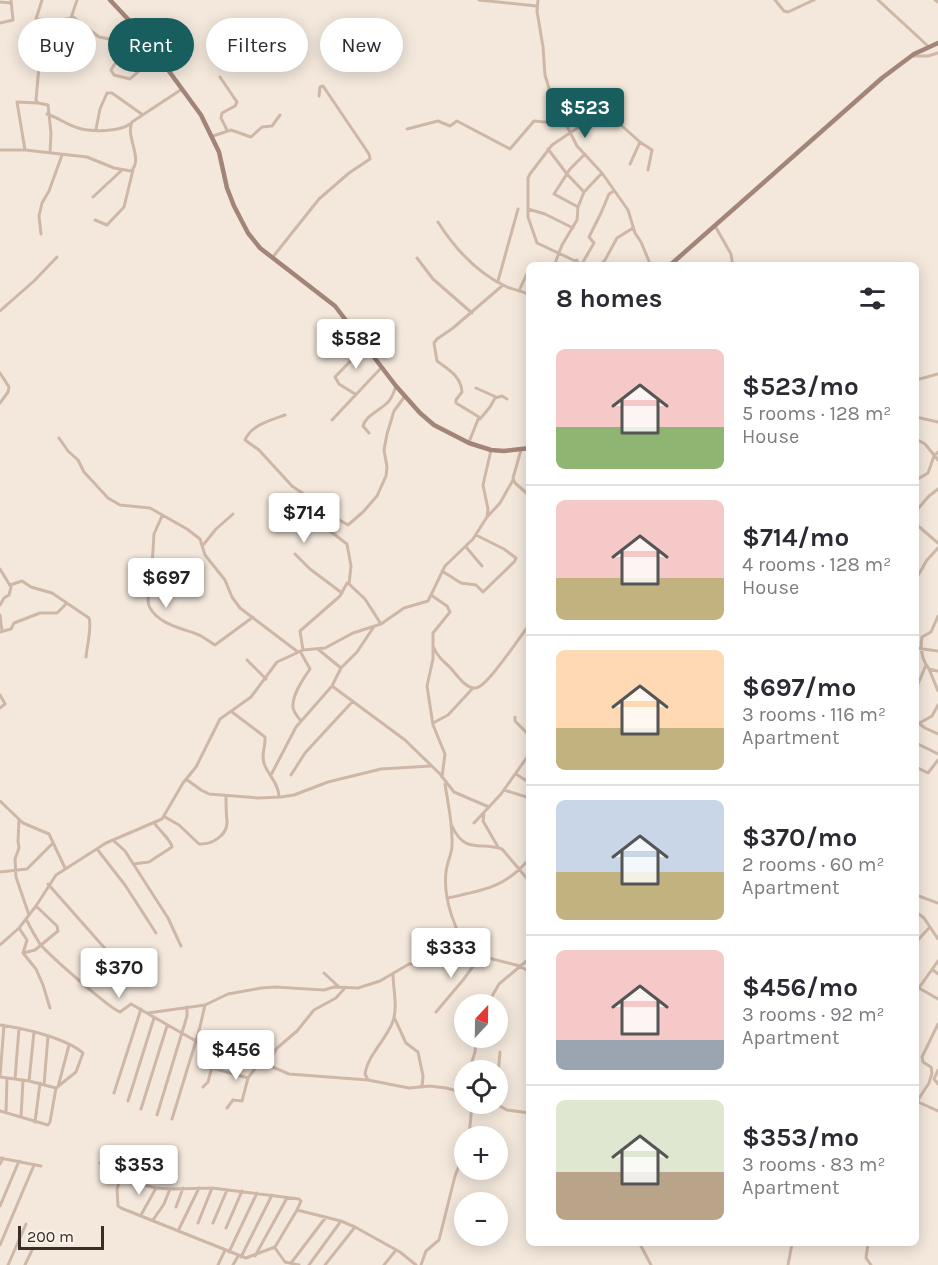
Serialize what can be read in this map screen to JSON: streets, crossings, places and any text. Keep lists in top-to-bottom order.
{
  "scale_bar": "200 m",
  "north": "top",
  "page": {
    "chip": [
      "Buy",
      "Rent",
      "Filters",
      "New"
    ],
    "price": [
      "$523",
      "$582",
      "$714",
      "$697",
      "$333",
      "$370",
      "$456",
      "$353"
    ],
    "heading": "8 homes",
    "list": [
      {
        "name": "$523/mo",
        "note": "5 rooms · 128 m² · House"
      },
      {
        "name": "$714/mo",
        "note": "4 rooms · 128 m² · House"
      },
      {
        "name": "$697/mo",
        "note": "3 rooms · 116 m² · Apartment"
      },
      {
        "name": "$370/mo",
        "note": "2 rooms · 60 m² · Apartment"
      },
      {
        "name": "$456/mo",
        "note": "3 rooms · 92 m² · Apartment"
      },
      {
        "name": "$353/mo",
        "note": "3 rooms · 83 m² · Apartment"
      }
    ],
    "map_buttons": ["+", "−"],
    "scale": "200 m"
  }
}
